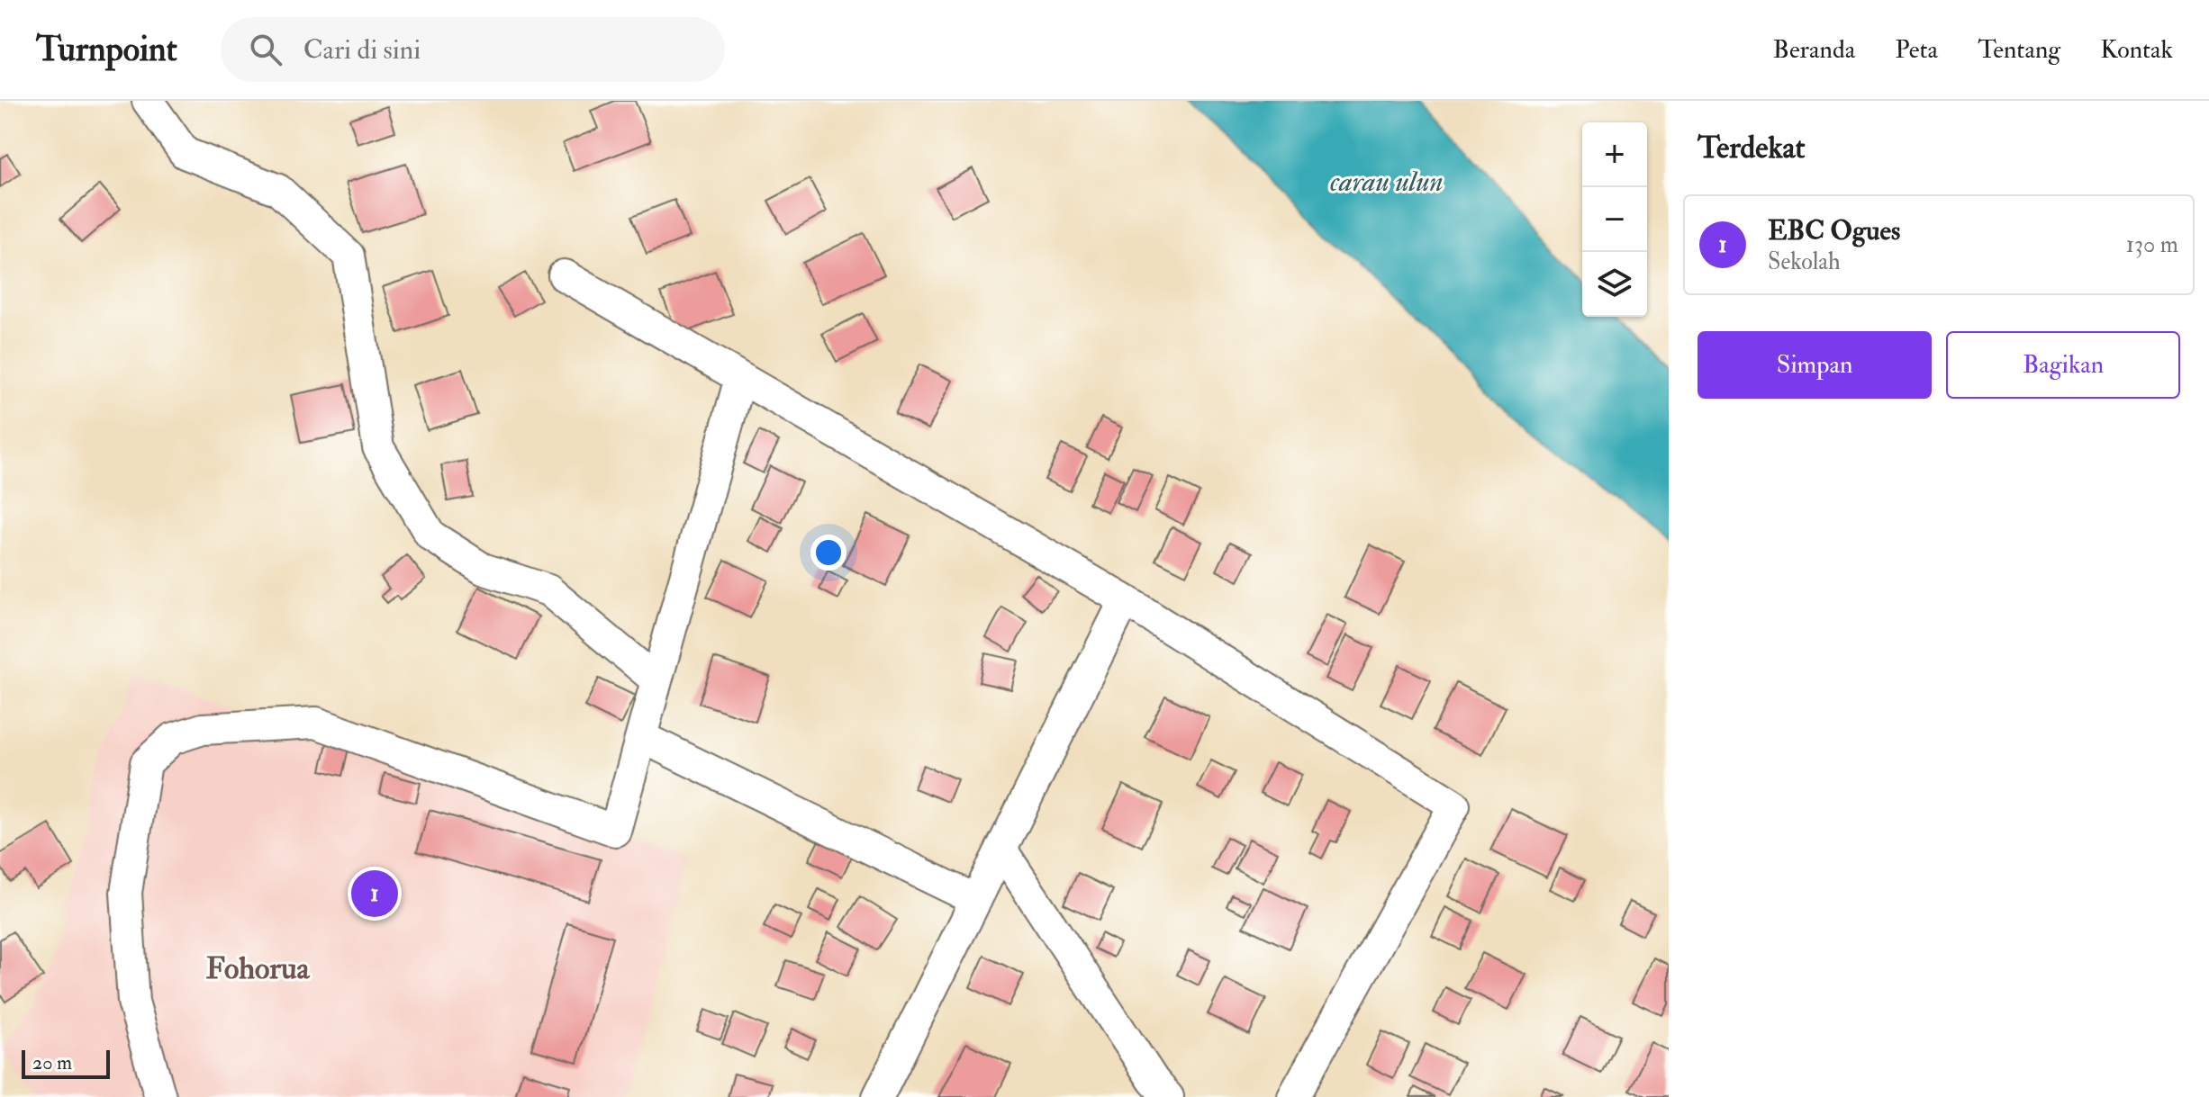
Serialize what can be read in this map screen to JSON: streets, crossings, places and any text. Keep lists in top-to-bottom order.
{
  "districts": ["Fohorua"],
  "water": ["carau ulun"],
  "scale_bar": "20 m",
  "page": {
    "header": "Turnpoint",
    "search": "Cari di sini",
    "nav": [
      "Beranda",
      "Peta",
      "Tentang",
      "Kontak"
    ],
    "heading": "Terdekat",
    "map_buttons": ["+", "−"],
    "list": [
      {
        "mark": "1",
        "name": "EBC Ogues",
        "note": "Sekolah",
        "value": "130 m"
      }
    ],
    "buttons": ["Simpan", "Bagikan"],
    "pins": "1",
    "scale": "20 m"
  }
}
